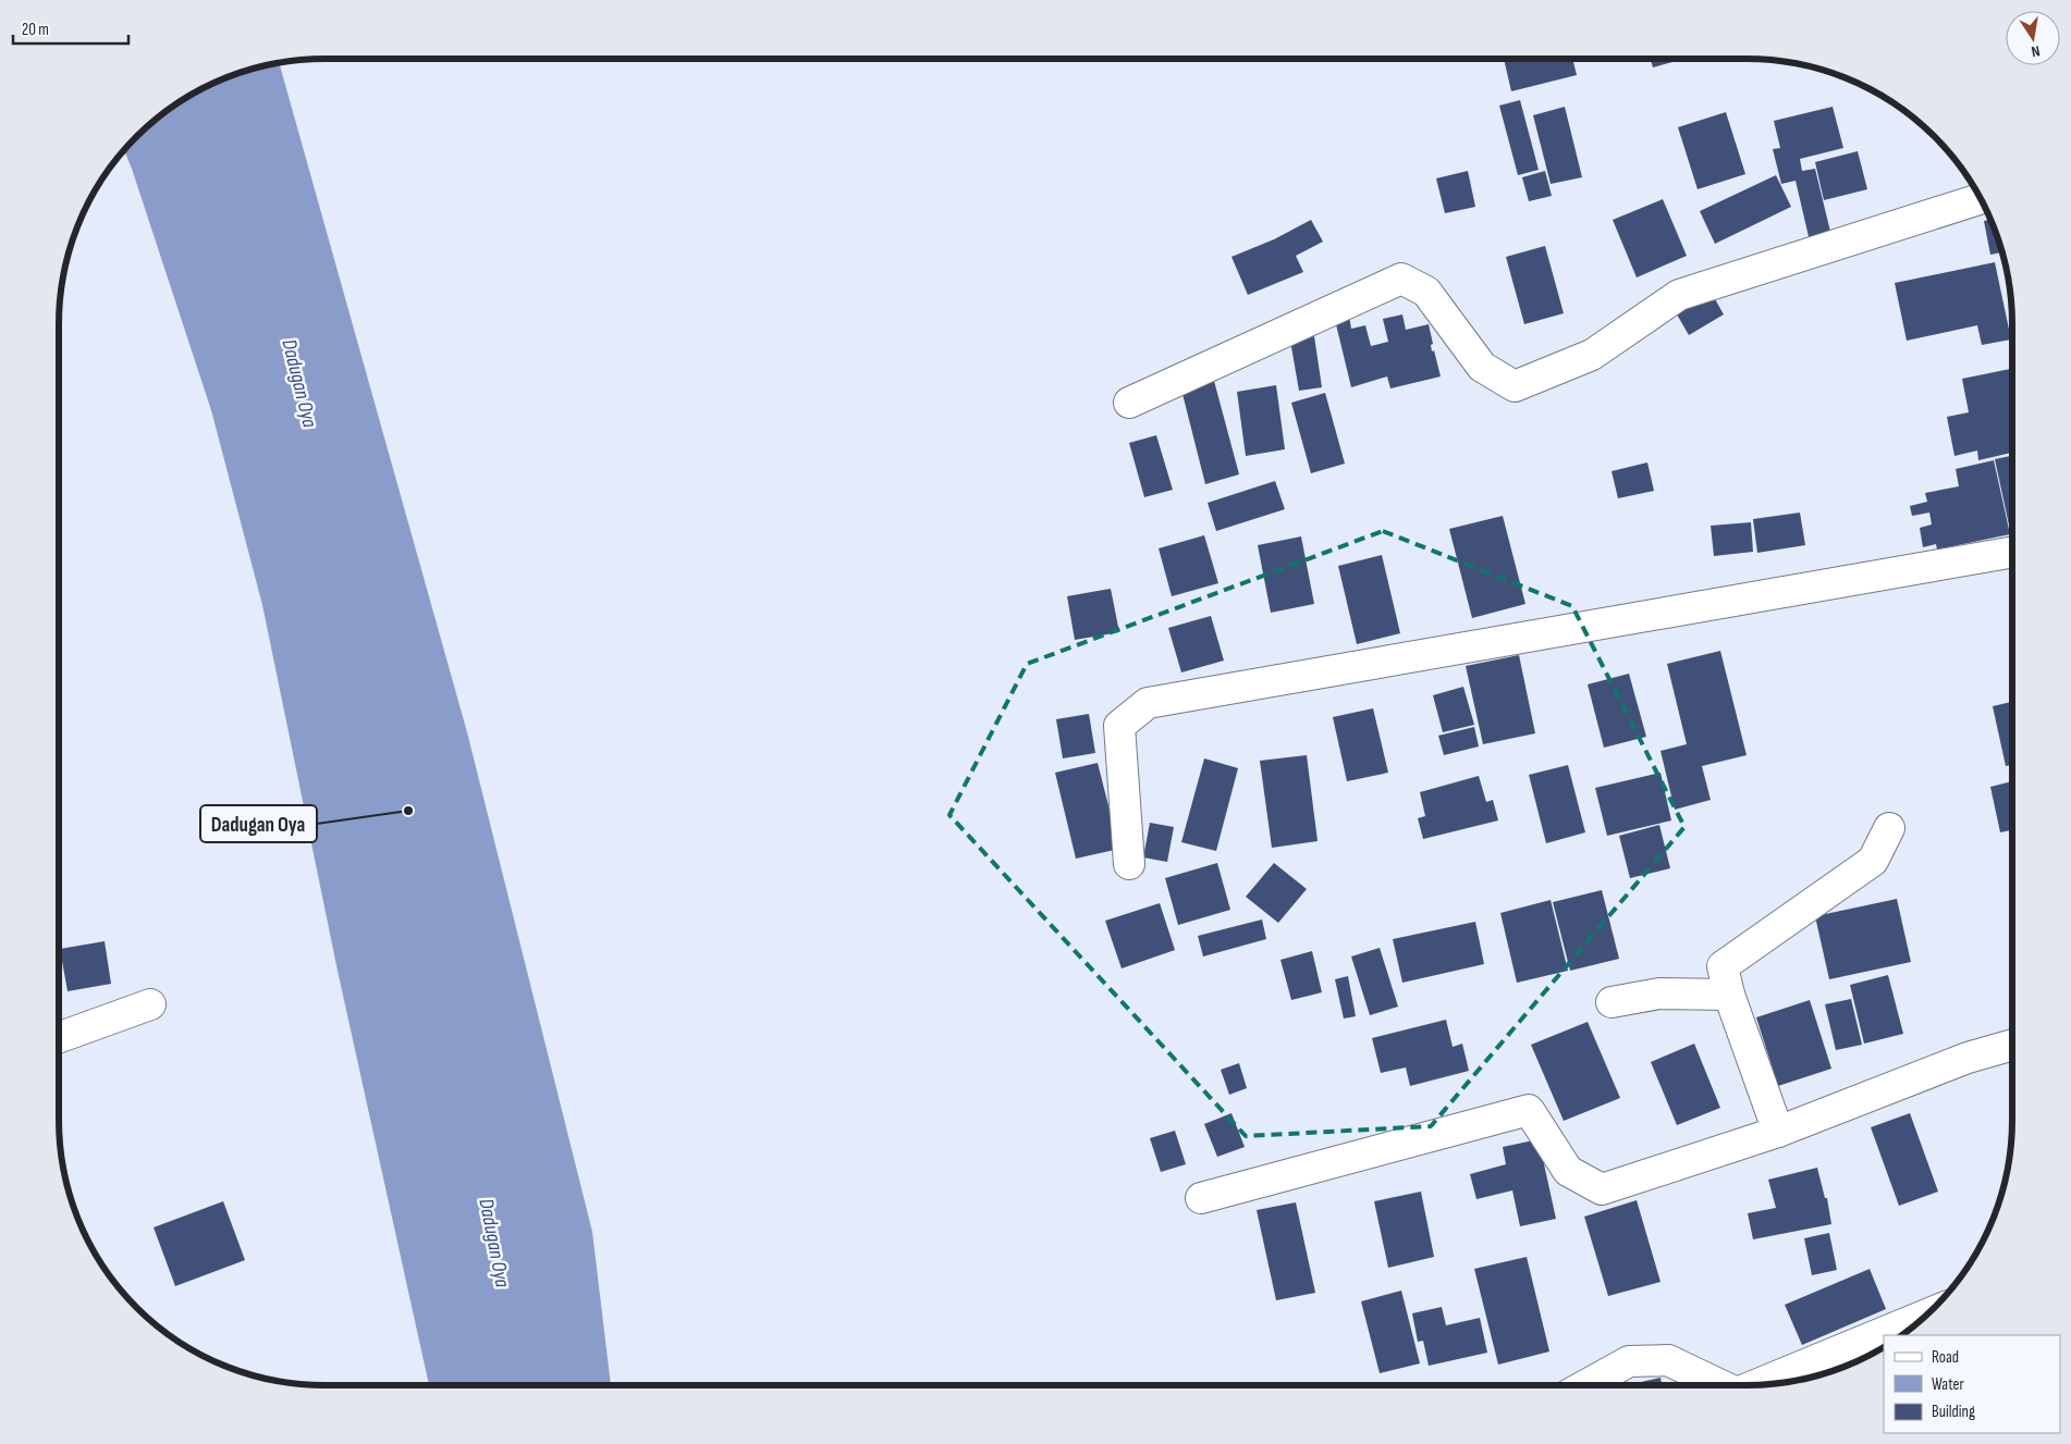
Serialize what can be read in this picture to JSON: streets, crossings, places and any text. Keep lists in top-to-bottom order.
{
  "water": ["Dadugan Oya"],
  "places": ["Dadugan Oya"],
  "legend": ["Road", "Water", "Building"],
  "scale_bar": "20 m",
  "north": "bottom"
}
